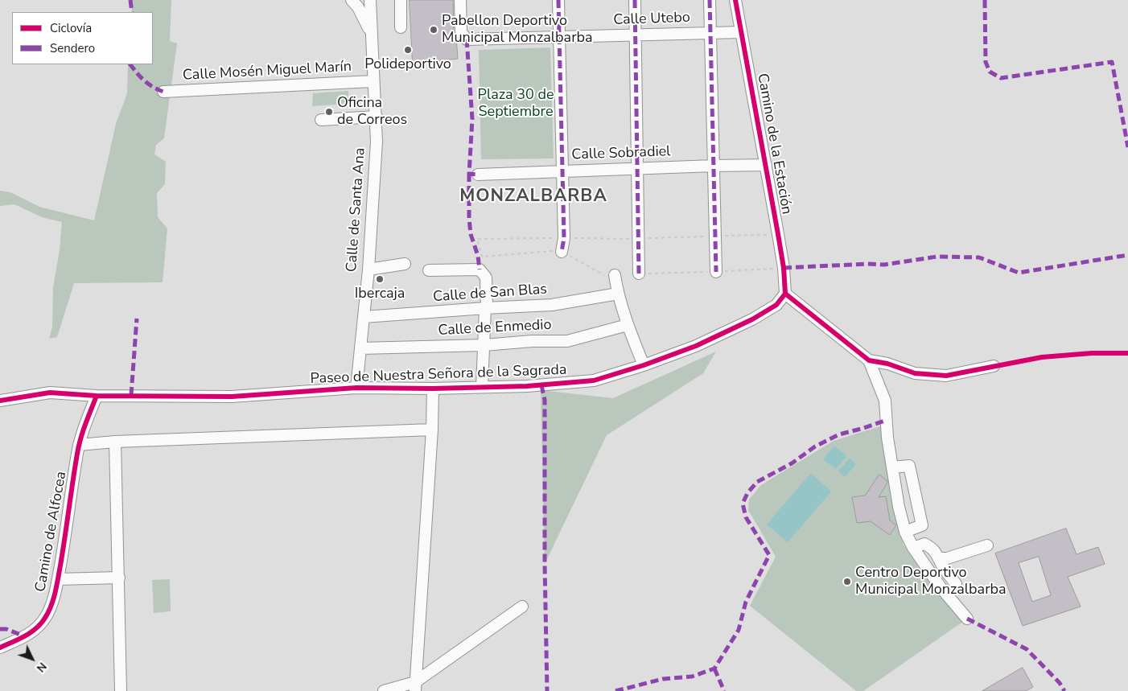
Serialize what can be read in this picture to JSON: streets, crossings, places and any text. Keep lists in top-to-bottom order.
{
  "streets": {
    "street": [
      "Calle Utebo",
      "Calle Mosén Miguel Marín",
      "Camino de la Estación",
      "Calle Sobradiel",
      "Calle de Santa Ana",
      "Calle de San Blas",
      "Calle de Enmedio",
      "Paseo de Nuestra Señora de la Sagrada",
      "Camino de Alfocea"
    ]
  },
  "crossings": [
    ["Calle Utebo", "Camino de la Estación"],
    ["Calle Mosén Miguel Marín", "Calle de Santa Ana"],
    ["Camino de la Estación", "Calle Sobradiel"],
    ["Camino de la Estación", "Paseo de Nuestra Señora de la Sagrada"],
    ["Calle de Santa Ana", "Calle de San Blas"],
    ["Calle de Santa Ana", "Calle de Enmedio"],
    ["Calle de Santa Ana", "Paseo de Nuestra Señora de la Sagrada"],
    ["Paseo de Nuestra Señora de la Sagrada", "Camino de Alfocea"]
  ],
  "districts": ["MONZALBARBA"],
  "parks": ["Plaza 30 de Septiembre"],
  "places": [
    "Pabellon Deportivo Municipal Monzalbarba",
    "Polideportivo",
    "Oficina de Correos",
    "Ibercaja",
    "Centro Deportivo Municipal Monzalbarba"
  ],
  "legend": ["Ciclovía", "Sendero"],
  "north": "bottom right"
}
